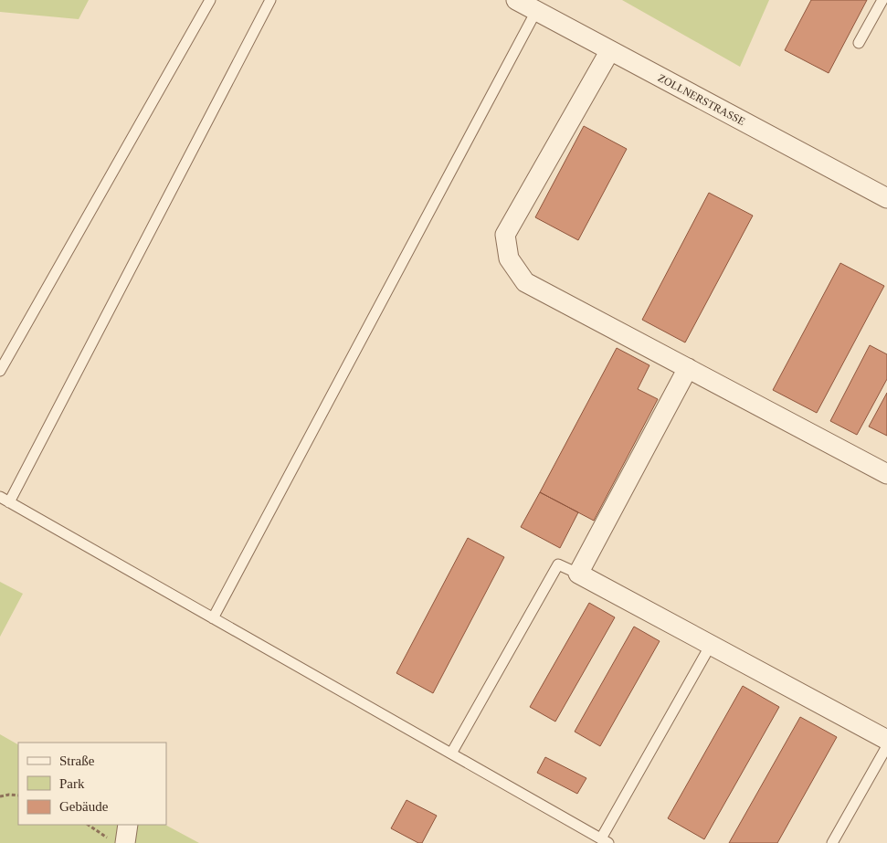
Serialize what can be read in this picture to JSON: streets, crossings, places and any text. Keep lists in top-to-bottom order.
{
  "streets": {
    "street": ["ZOLLNERSTRASSE"]
  },
  "legend": ["Straße", "Park", "Gebäude"]
}
